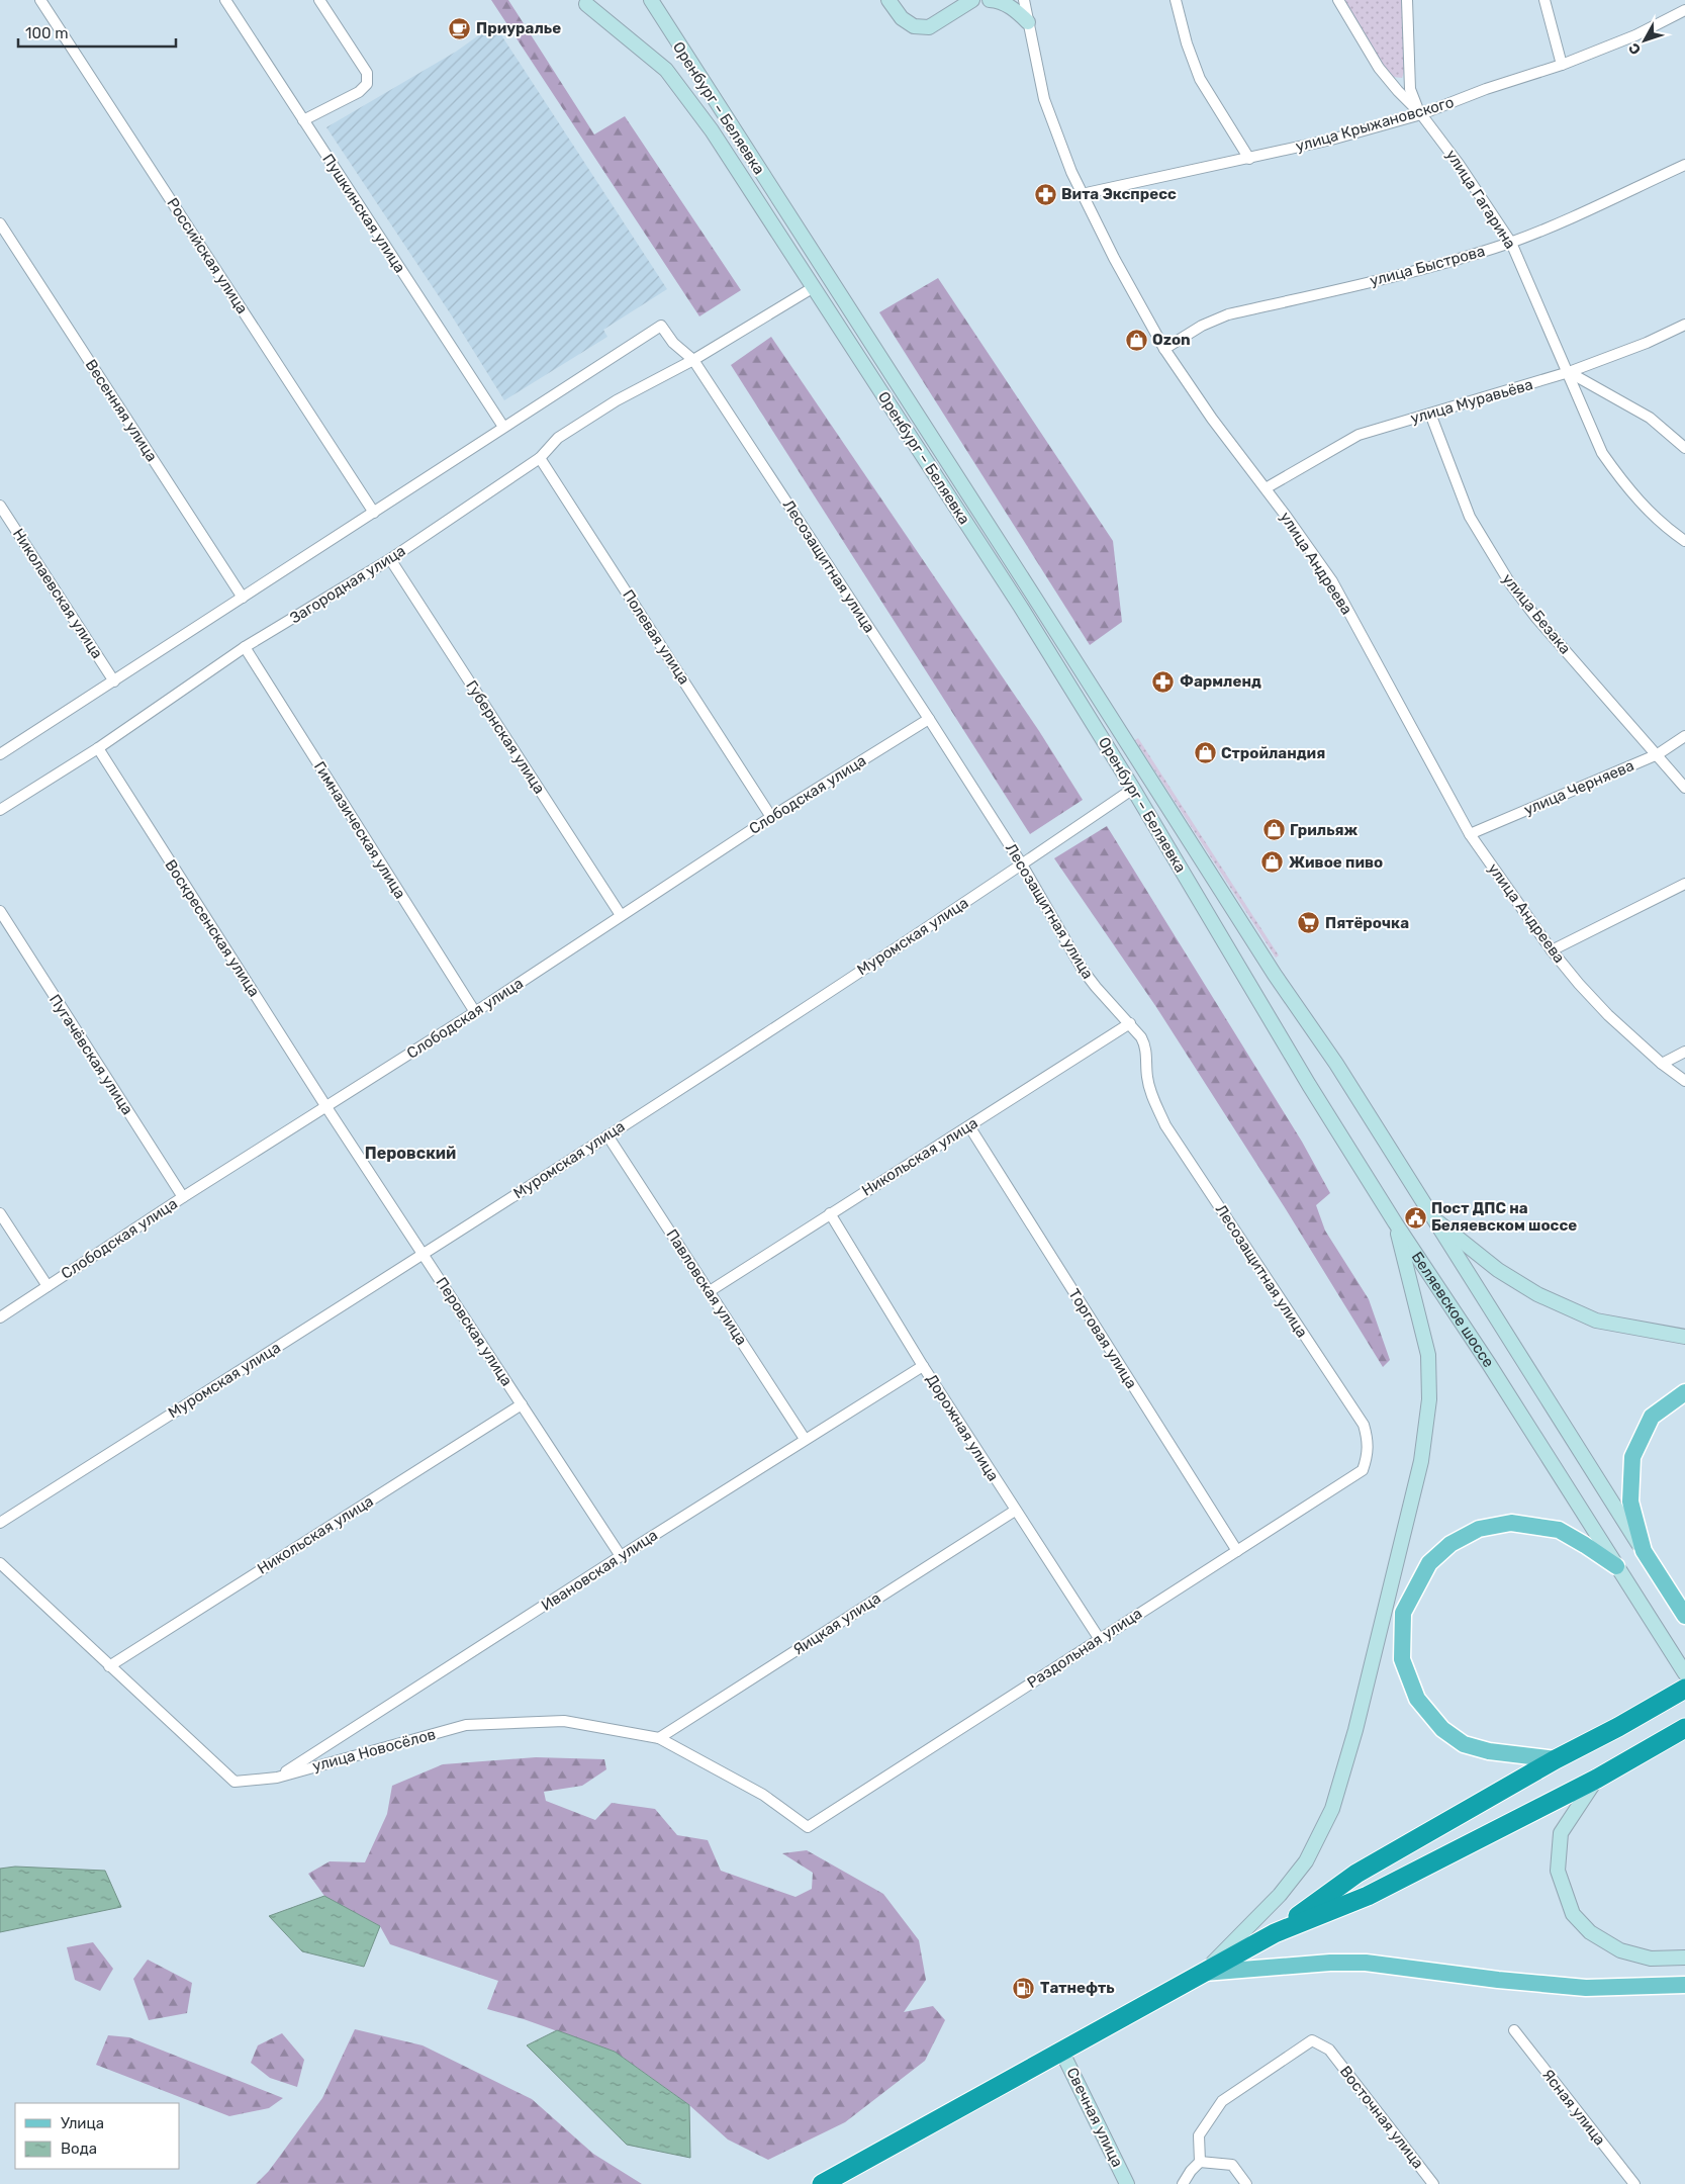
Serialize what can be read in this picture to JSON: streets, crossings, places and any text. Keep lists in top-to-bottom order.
{
  "streets": {
    "main road": ["Оренбург – Беляевка", "Беляевское шоссе", "Свечная улица"],
    "street": [
      "улица Крыжановского",
      "улица Гагарина",
      "Пушкинская улица",
      "Российская улица",
      "улица Быстрова",
      "улица Муравьёва",
      "Весенняя улица",
      "улица Андреева",
      "Лесозащитная улица",
      "Загородная улица",
      "Николаевская улица",
      "улица Безака",
      "Полевая улица",
      "Губернская улица",
      "улица Черняева",
      "Слободская улица",
      "Гимназическая улица",
      "Воскресенская улица",
      "Муромская улица",
      "Пугачёвская улица",
      "Никольская улица",
      "Павловская улица",
      "Перовская улица",
      "Торговая улица",
      "Дорожная улица",
      "Ивановская улица",
      "Яицкая улица",
      "Раздольная улица",
      "улица Новосёлов",
      "Ясная улица",
      "Восточная улица"
    ]
  },
  "crossings": [
    ["Оренбург – Беляевка", "Загородная улица"],
    ["Оренбург – Беляевка", "Муромская улица"],
    ["Оренбург – Беляевка", "Беляевское шоссе"],
    ["улица Крыжановского", "улица Гагарина"],
    ["улица Крыжановского", "улица Андреева"],
    ["улица Гагарина", "улица Быстрова"],
    ["улица Гагарина", "улица Муравьёва"],
    ["Пушкинская улица", "Лесозащитная улица"],
    ["улица Быстрова", "улица Андреева"],
    ["улица Муравьёва", "улица Андреева"],
    ["улица Муравьёва", "улица Безака"],
    ["улица Андреева", "улица Черняева"],
    ["Лесозащитная улица", "Загородная улица"],
    ["Лесозащитная улица", "Слободская улица"],
    ["Лесозащитная улица", "Муромская улица"],
    ["Лесозащитная улица", "Никольская улица"],
    ["Лесозащитная улица", "Раздольная улица"],
    ["Загородная улица", "Полевая улица"],
    ["Загородная улица", "Губернская улица"],
    ["Загородная улица", "Гимназическая улица"],
    ["Загородная улица", "Воскресенская улица"],
    ["улица Безака", "улица Черняева"],
    ["Полевая улица", "Слободская улица"],
    ["Губернская улица", "Слободская улица"],
    ["Слободская улица", "Гимназическая улица"],
    ["Слободская улица", "Воскресенская улица"],
    ["Слободская улица", "Пугачёвская улица"],
    ["Слободская улица", "Перовская улица"],
    ["Воскресенская улица", "Перовская улица"],
    ["Муромская улица", "Павловская улица"],
    ["Муромская улица", "Перовская улица"],
    ["Никольская улица", "Павловская улица"],
    ["Никольская улица", "Перовская улица"],
    ["Никольская улица", "Торговая улица"],
    ["Никольская улица", "Дорожная улица"],
    ["Никольская улица", "улица Новосёлов"],
    ["Павловская улица", "Ивановская улица"],
    ["Перовская улица", "Ивановская улица"],
    ["Торговая улица", "Раздольная улица"],
    ["Дорожная улица", "Ивановская улица"],
    ["Дорожная улица", "Яицкая улица"],
    ["Дорожная улица", "Раздольная улица"],
    ["Ивановская улица", "улица Новосёлов"],
    ["Яицкая улица", "улица Новосёлов"],
    ["Раздольная улица", "улица Новосёлов"]
  ],
  "districts": ["Перовский"],
  "places": {
    "cafe": ["Приуралье"],
    "pharmacy": ["Вита Экспресс", "Фармленд"],
    "shop": [
      "Ozon",
      "Стройландия",
      "Грильяж",
      "Живое пиво"
    ],
    "supermarket": ["Пятёрочка"],
    "public building": ["Пост ДПС на Беляевском шоссе"],
    "fuel station": ["Татнефть"]
  },
  "legend": ["Улица", "Вода"],
  "scale_bar": "100 m",
  "north": "bottom left"
}
